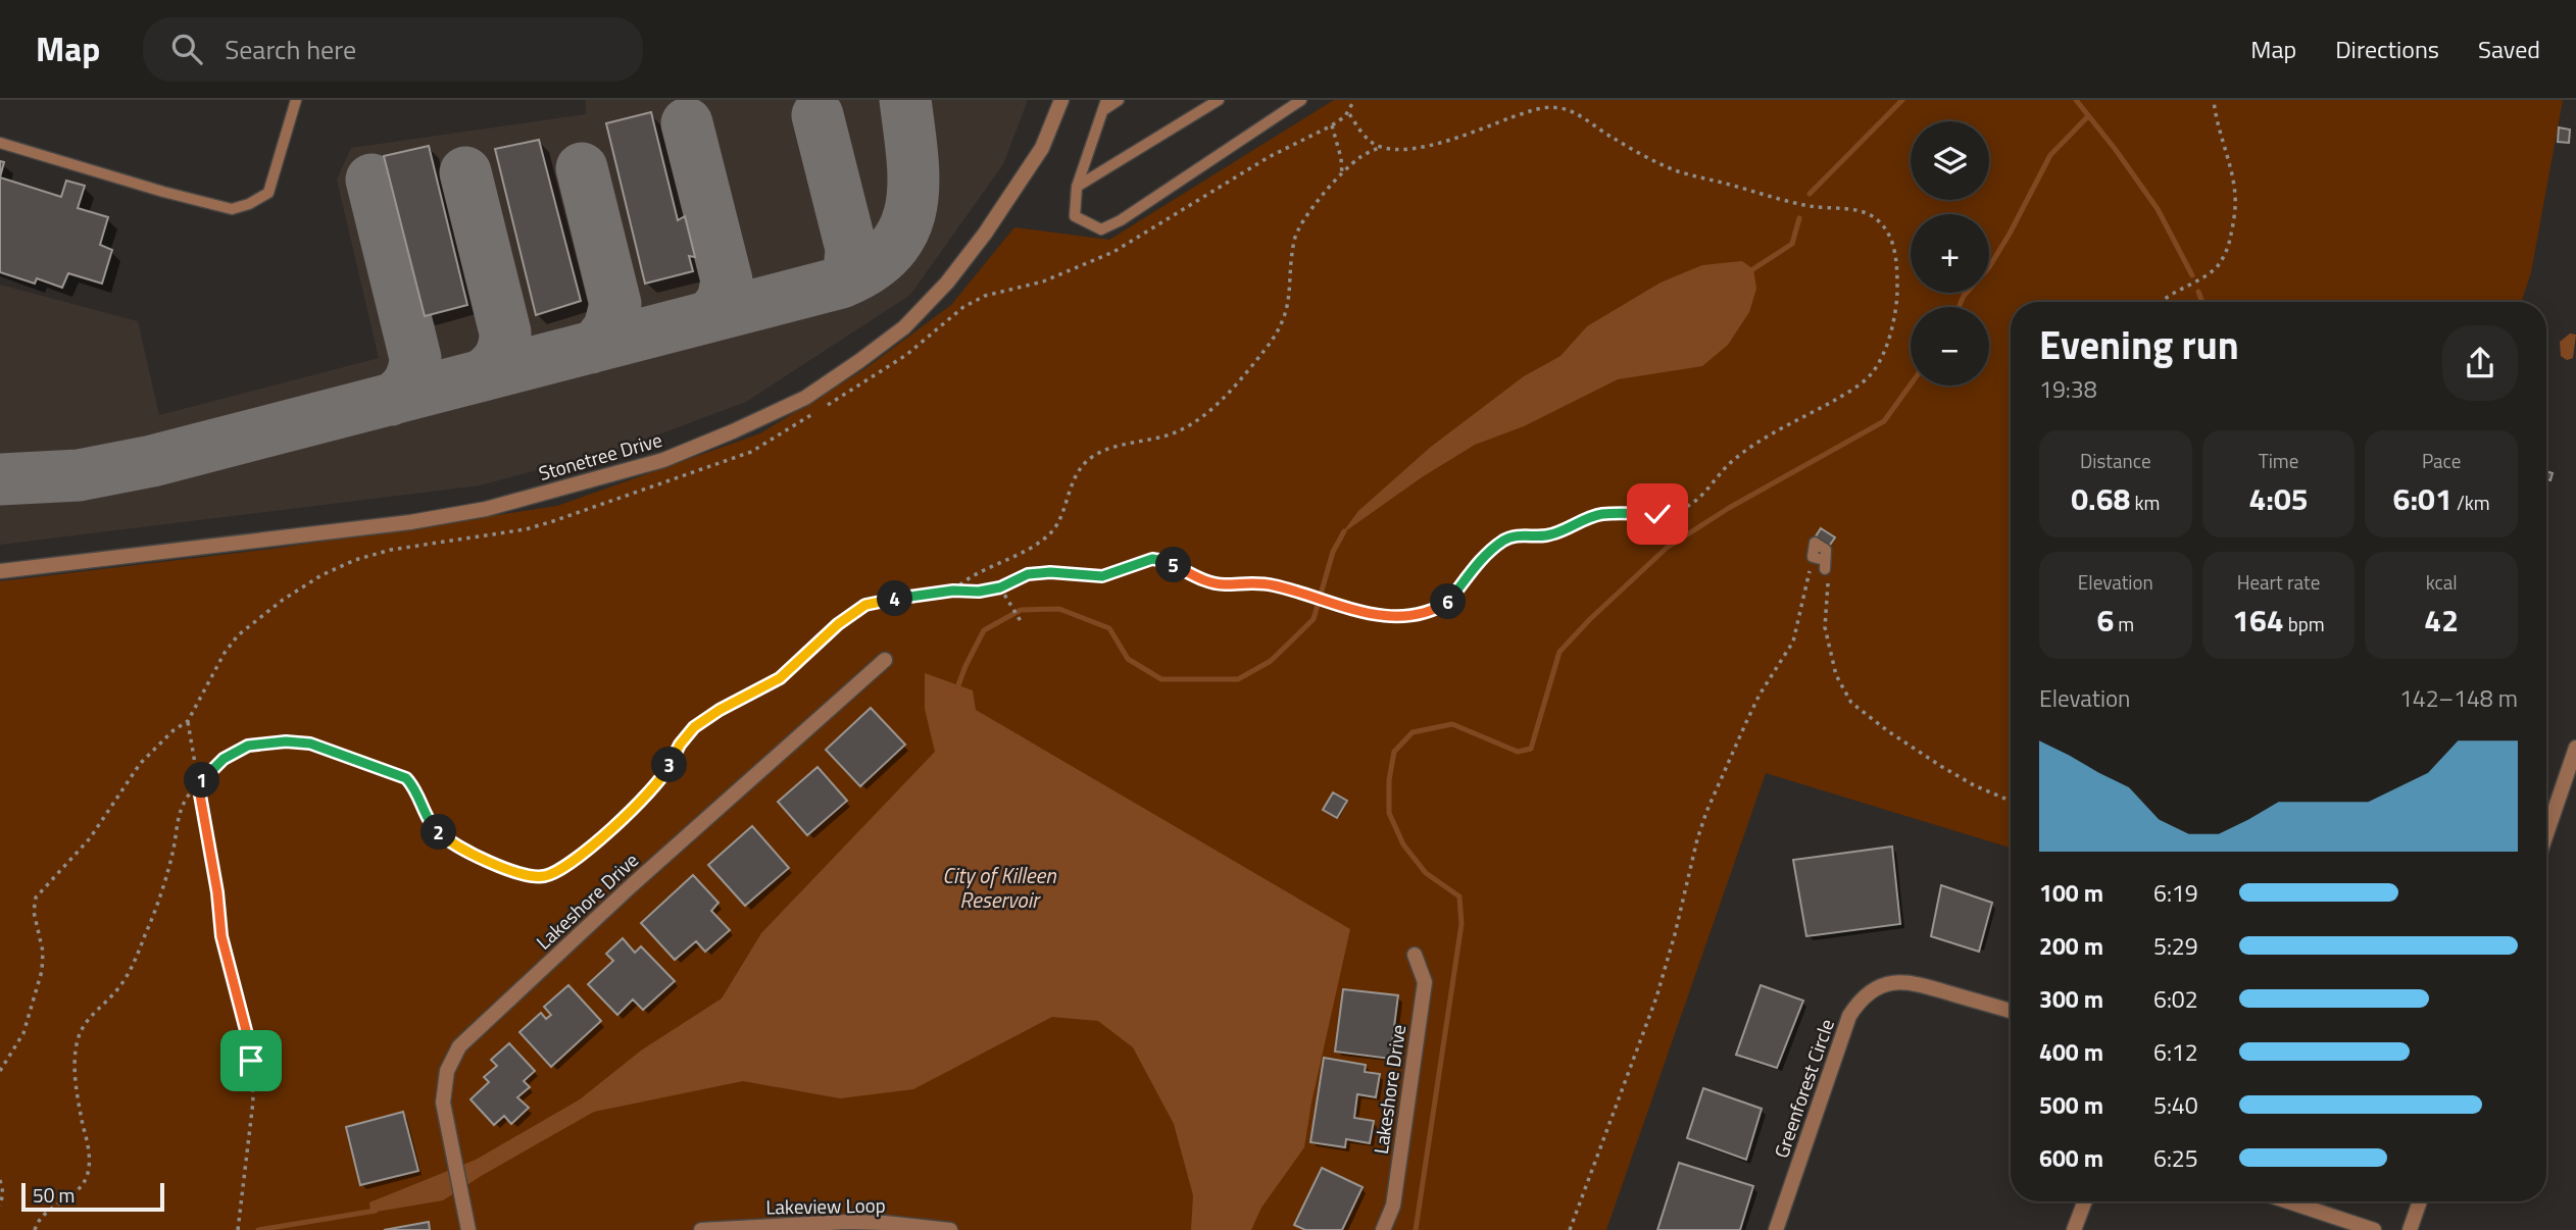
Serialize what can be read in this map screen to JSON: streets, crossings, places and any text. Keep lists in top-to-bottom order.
{
  "streets": {
    "street": [
      "Stonetree Drive",
      "Lakeshore Drive",
      "Greenforest Circle",
      "Lakeview Loop"
    ]
  },
  "water": ["City of Killeen Reservoir"],
  "scale_bar": "50 m",
  "page": {
    "header": "Map",
    "search": "Search here",
    "nav": ["Map", "Directions", "Saved"],
    "map_buttons": ["+", "−"],
    "heading": ["Evening run", "19:38"],
    "stats": [
      ["Distance", "0.68 km"],
      ["Time", "4:05"],
      ["Pace", "6:01 /km"],
      ["Elevation", "6 m"],
      ["Heart rate", "164 bpm"],
      ["kcal", "42"]
    ],
    "pins": [
      "5",
      "4",
      "6",
      "3",
      "1",
      "2"
    ],
    "chart": ["Elevation", "142–148 m"],
    "list": [
      {
        "name": "100 m",
        "note": "6:19"
      },
      {
        "name": "200 m",
        "note": "5:29"
      },
      {
        "name": "300 m",
        "note": "6:02"
      },
      {
        "name": "400 m",
        "note": "6:12"
      },
      {
        "name": "500 m",
        "note": "5:40"
      },
      {
        "name": "600 m",
        "note": "6:25"
      }
    ],
    "scale": "50 m"
  }
}
